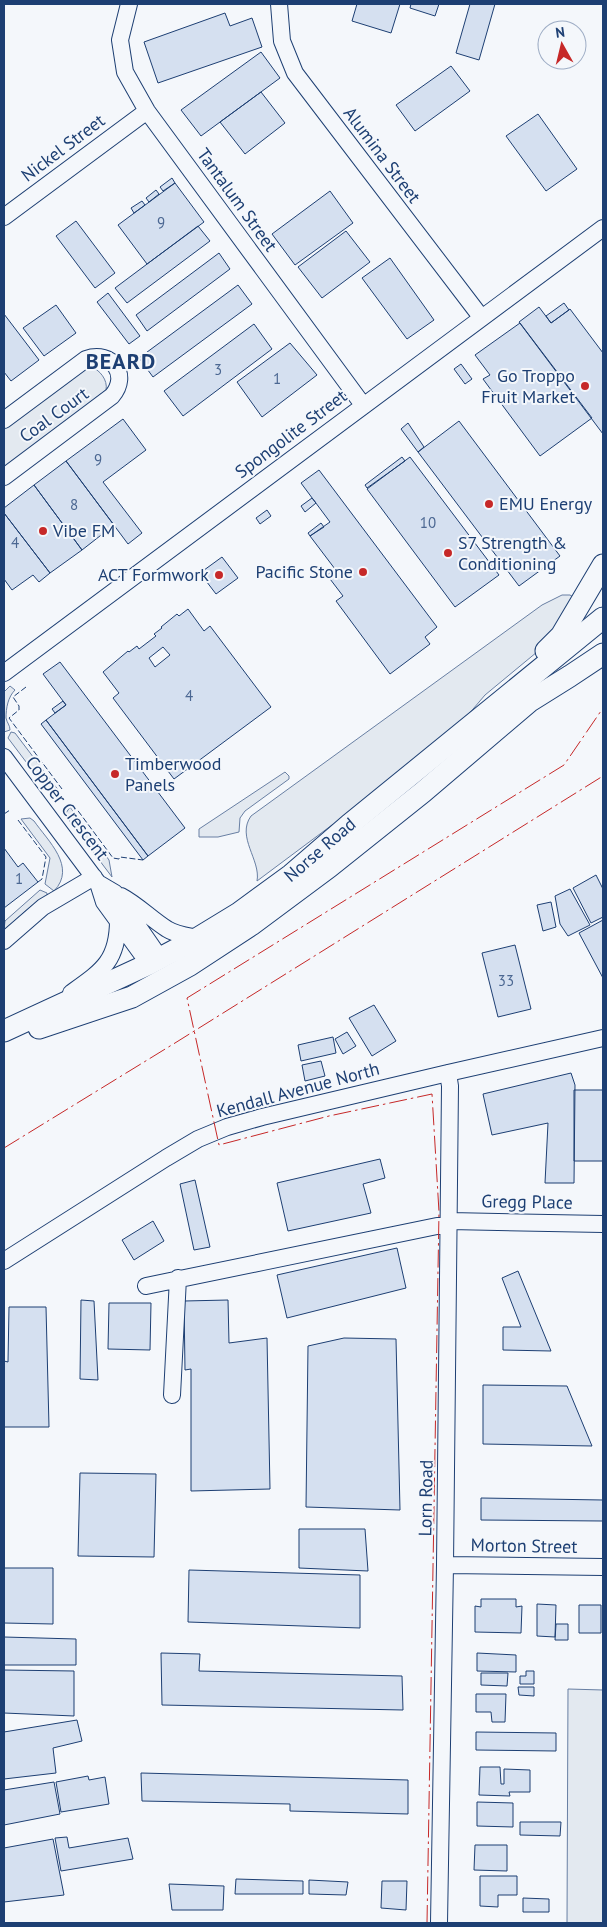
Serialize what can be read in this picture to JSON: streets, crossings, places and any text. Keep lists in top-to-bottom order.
{
  "streets": {
    "main road": ["Norse Road"],
    "street": [
      "Nickel Street",
      "Alumina Street",
      "Tantalum Street",
      "Coal Court",
      "Spongolite Street",
      "Copper Crescent",
      "Kendall Avenue North",
      "Gregg Place",
      "Lorn Road",
      "Morton Street"
    ]
  },
  "crossings": [
    ["Nickel Street", "Tantalum Street"],
    ["Alumina Street", "Spongolite Street"],
    ["Tantalum Street", "Spongolite Street"],
    ["Copper Crescent", "Norse Road"],
    ["Kendall Avenue North", "Lorn Road"],
    ["Gregg Place", "Lorn Road"],
    ["Lorn Road", "Morton Street"]
  ],
  "districts": ["BEARD"],
  "places": [
    "Go Troppo Fruit Market",
    "EMU Energy",
    "Vibe FM",
    "S7 Strength & Conditioning",
    "Pacific Stone",
    "ACT Formwork",
    "Timberwood Panels"
  ],
  "house_numbers": [
    "9",
    "3",
    "1",
    "9",
    "8",
    "10",
    "4",
    "4",
    "1",
    "33"
  ],
  "north": "top"
}
